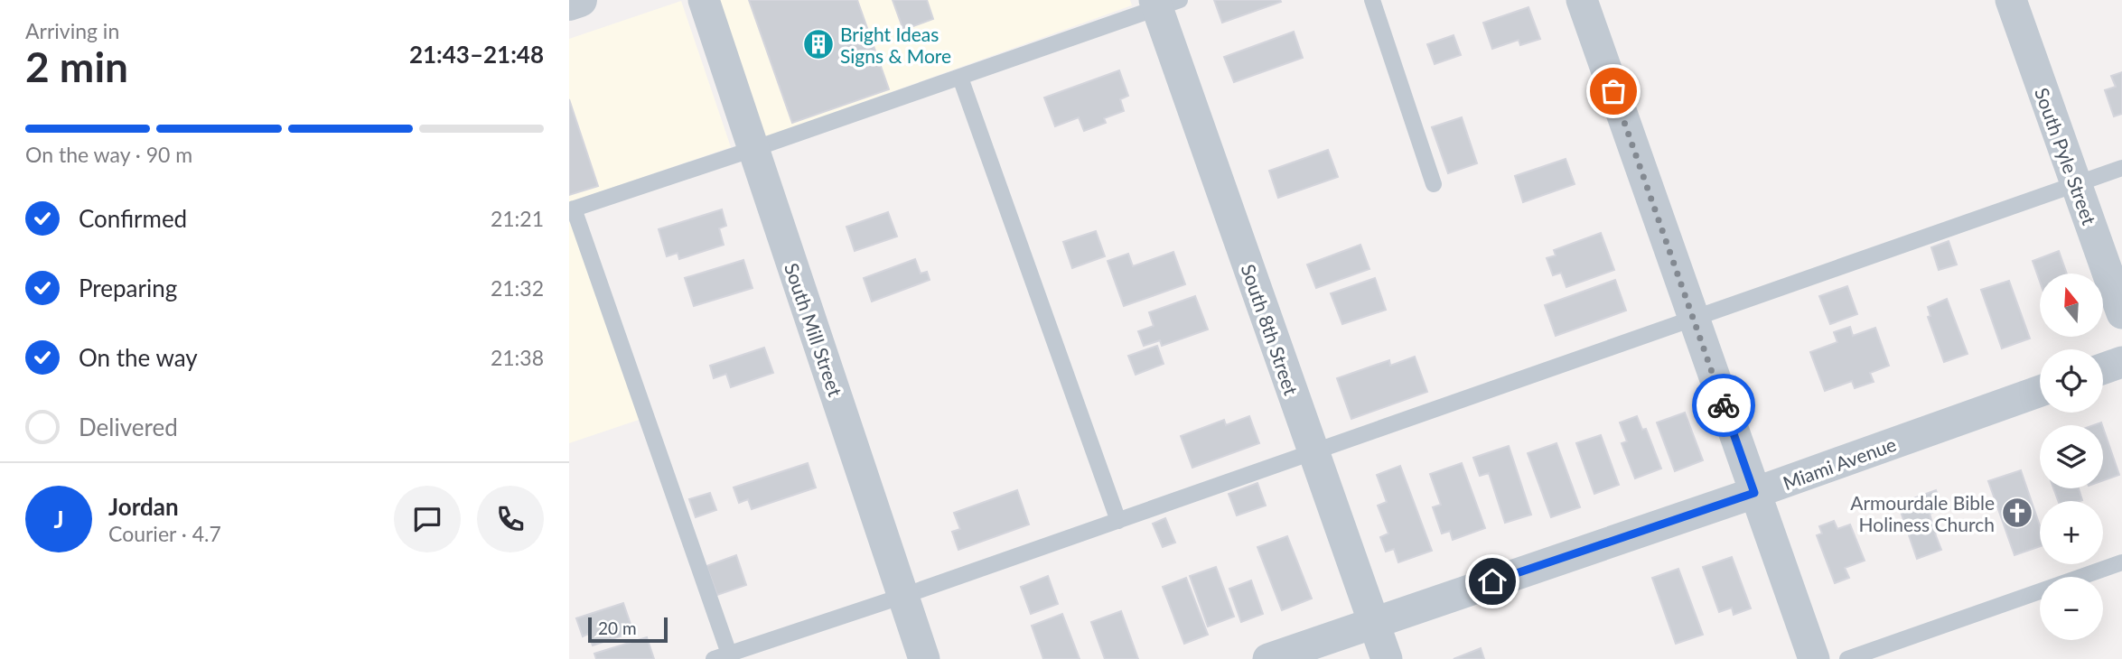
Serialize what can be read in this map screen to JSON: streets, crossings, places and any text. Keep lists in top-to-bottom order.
{
  "streets": {
    "street": [
      "South Pyle Street",
      "South Mill Street",
      "South 8th Street",
      "Miami Avenue"
    ]
  },
  "crossings": [
    ["South 8th Street", "Miami Avenue"]
  ],
  "places": {
    "building": ["Bright Ideas Signs & More"],
    "church": ["Armourdale Bible Holiness Church"]
  },
  "scale_bar": "20 m",
  "north": "top",
  "page": {
    "heading": ["2 min", "Arriving in", "21:43–21:48"],
    "panel": ["Jordan", "Courier · 4.7"],
    "bar": "On the way · 90 m",
    "list": [
      ["Confirmed", "21:21"],
      ["Preparing", "21:32"],
      ["On the way", "21:38"],
      "Delivered"
    ],
    "map_buttons": ["+", "−"],
    "round": "J",
    "scale": "20 m"
  }
}
